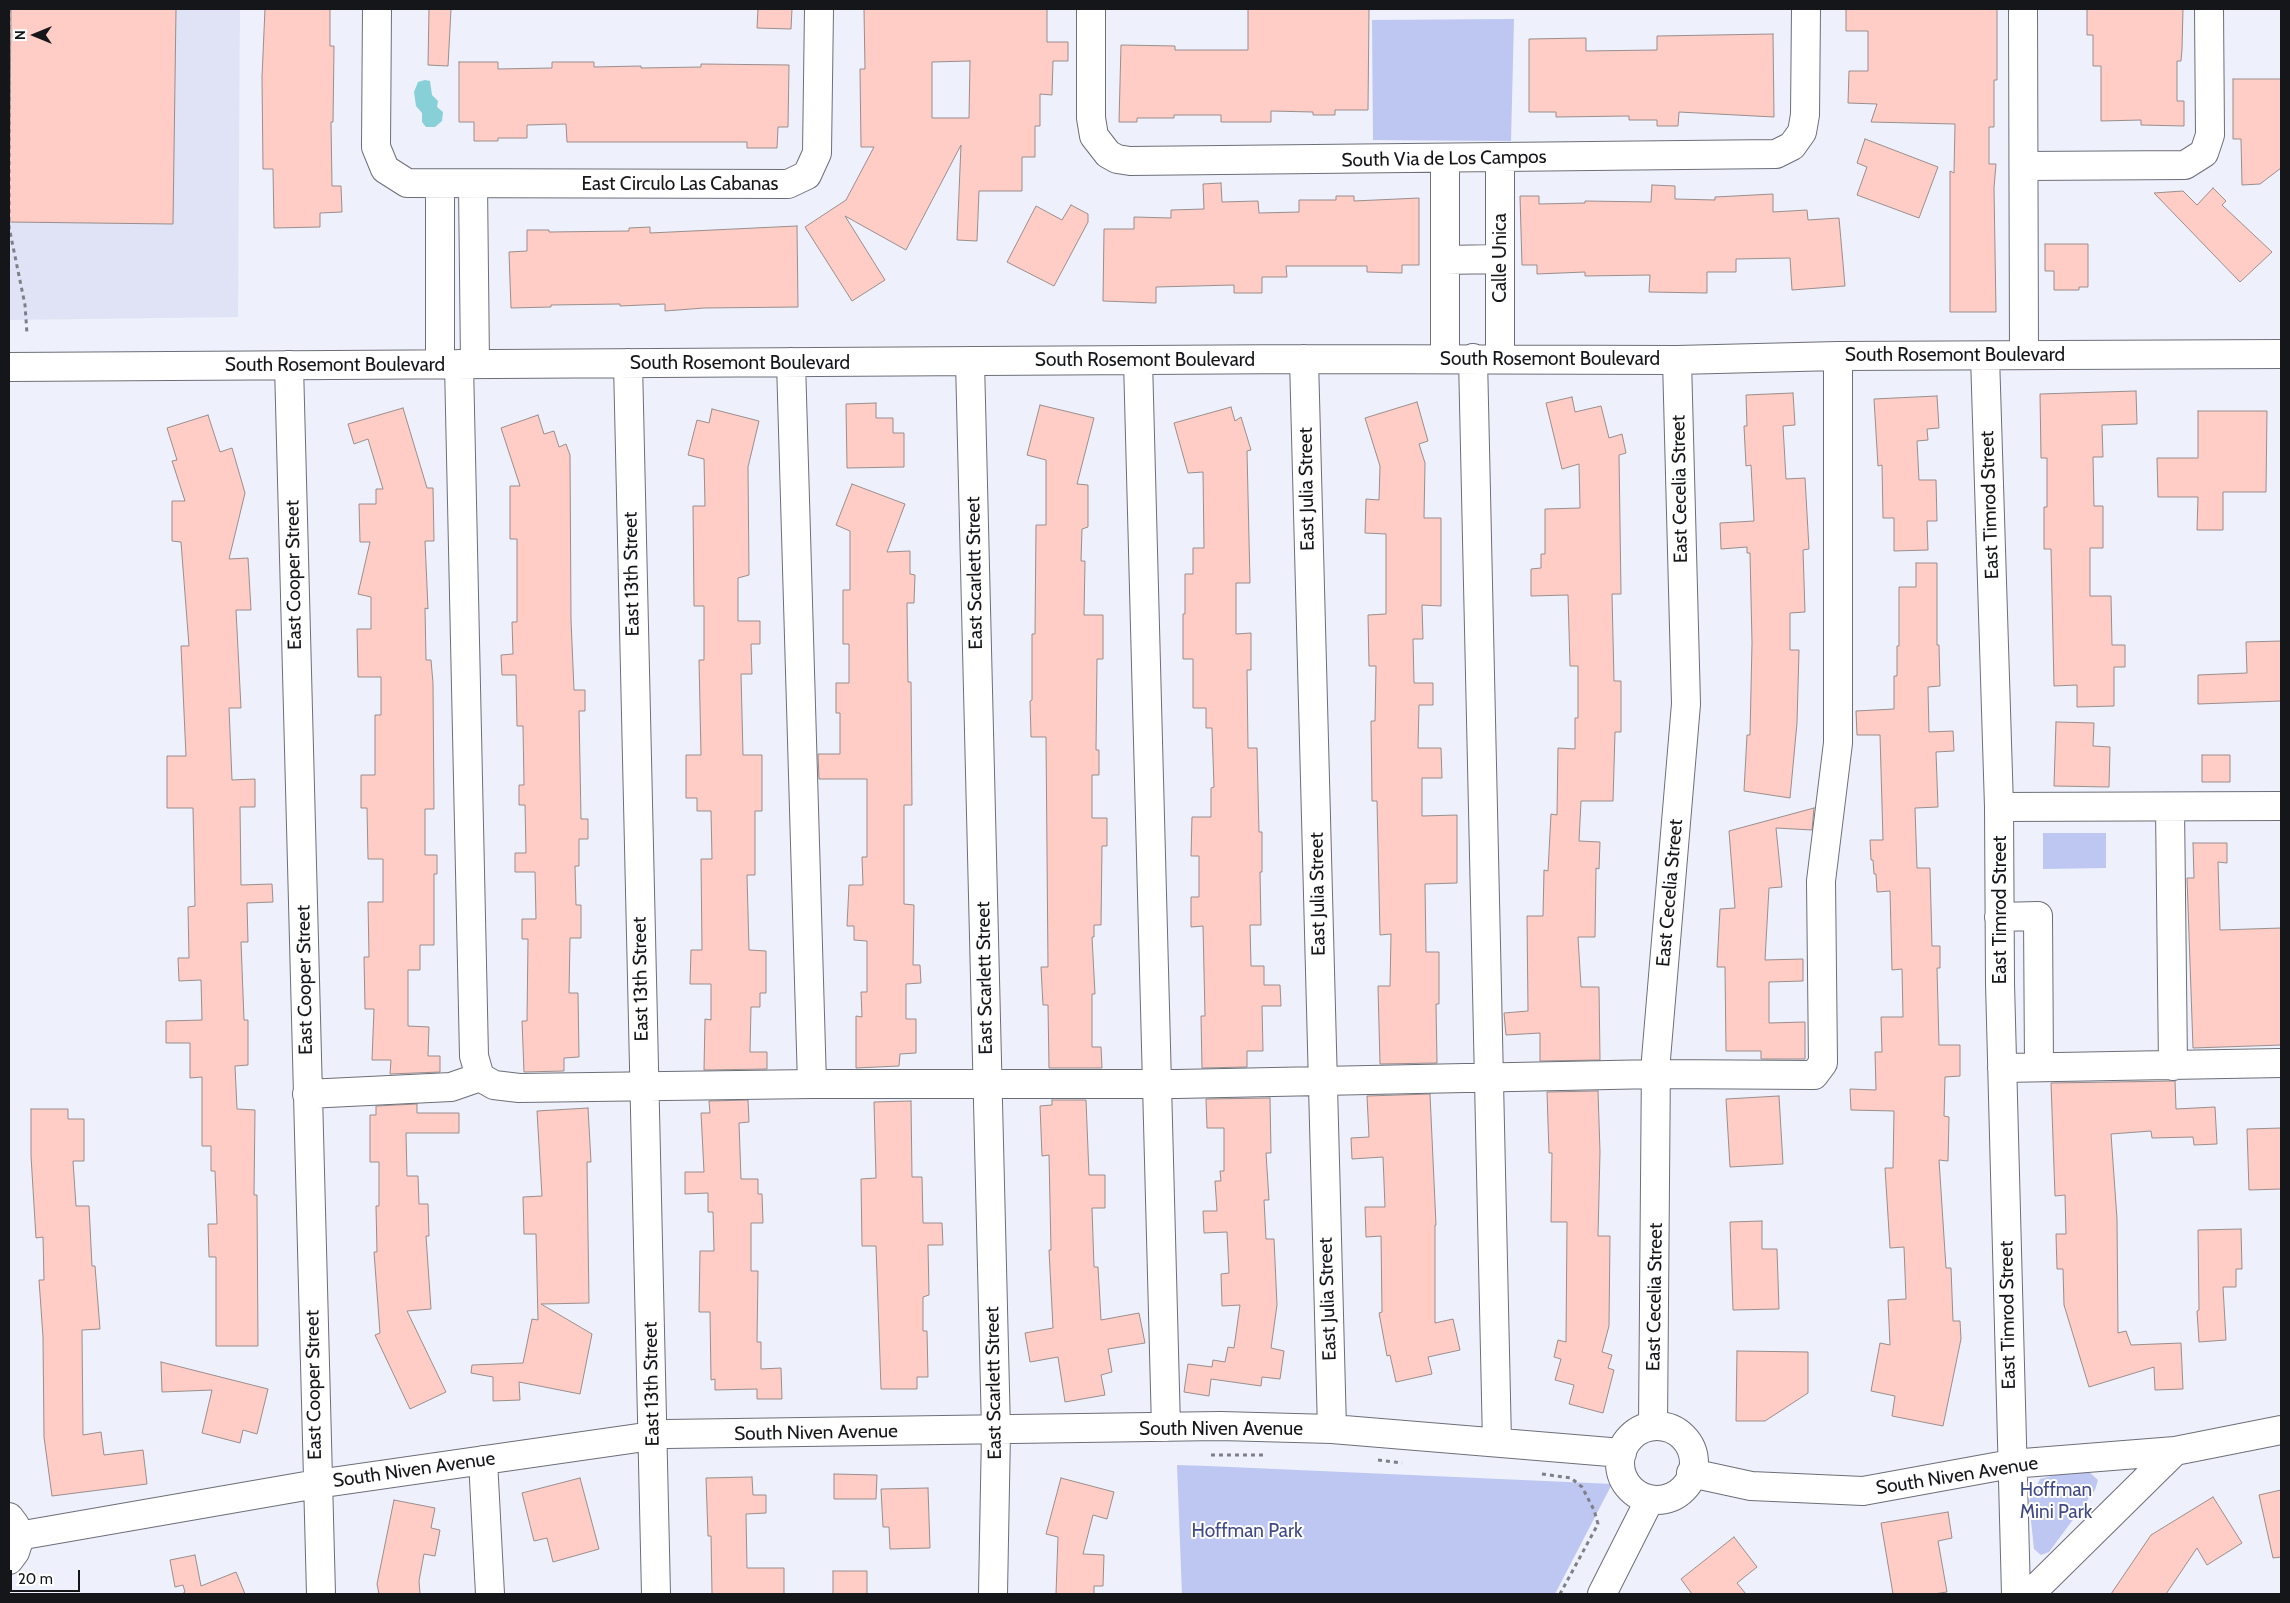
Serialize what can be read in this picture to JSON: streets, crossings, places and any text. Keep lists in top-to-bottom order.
{
  "streets": {
    "street": [
      "South Via de Los Campos",
      "East Circulo Las Cabanas",
      "Calle Unica",
      "South Rosemont Boulevard",
      "East Julia Street",
      "East Cecelia Street",
      "East Timrod Street",
      "East Scarlett Street",
      "East 13th Street",
      "East Cooper Street",
      "South Niven Avenue"
    ]
  },
  "crossings": [
    ["South Via de Los Campos", "Calle Unica"],
    ["Calle Unica", "South Rosemont Boulevard"],
    ["South Rosemont Boulevard", "East Julia Street"],
    ["South Rosemont Boulevard", "East Cecelia Street"],
    ["South Rosemont Boulevard", "East Timrod Street"],
    ["South Rosemont Boulevard", "East Scarlett Street"],
    ["South Rosemont Boulevard", "East 13th Street"],
    ["South Rosemont Boulevard", "East Cooper Street"],
    ["East Julia Street", "South Niven Avenue"],
    ["East Cecelia Street", "South Niven Avenue"],
    ["East Timrod Street", "South Niven Avenue"],
    ["East Scarlett Street", "South Niven Avenue"],
    ["East 13th Street", "South Niven Avenue"],
    ["East Cooper Street", "South Niven Avenue"]
  ],
  "parks": ["Hoffman Mini Park", "Hoffman Park"],
  "scale_bar": "20 m",
  "north": "left"
}
